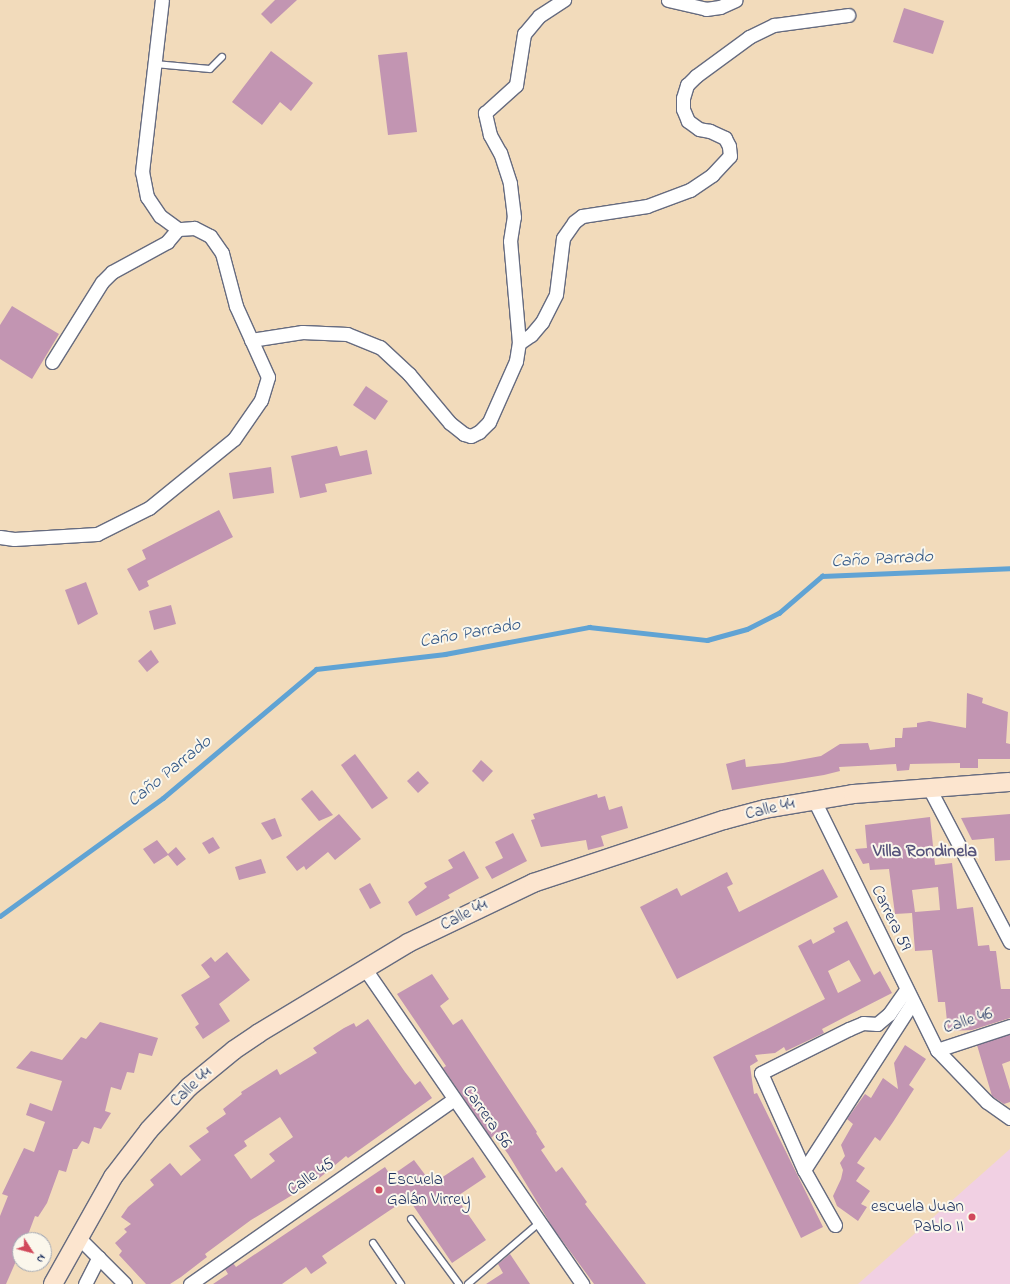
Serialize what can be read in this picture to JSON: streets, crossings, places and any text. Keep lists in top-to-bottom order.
{
  "streets": {
    "main road": ["Calle 44"],
    "street": [
      "Carrera 59",
      "Calle 46",
      "Carrera 56",
      "Calle 45"
    ]
  },
  "crossings": [
    ["Calle 44", "Carrera 59"],
    ["Calle 44", "Carrera 56"],
    ["Carrera 59", "Calle 46"],
    ["Carrera 56", "Calle 45"]
  ],
  "districts": ["Villa Rondinela"],
  "water": ["Caño Parrado"],
  "places": ["Escuela Galán Virrey", "escuela Juan Pablo II"],
  "north": "bottom right"
}
